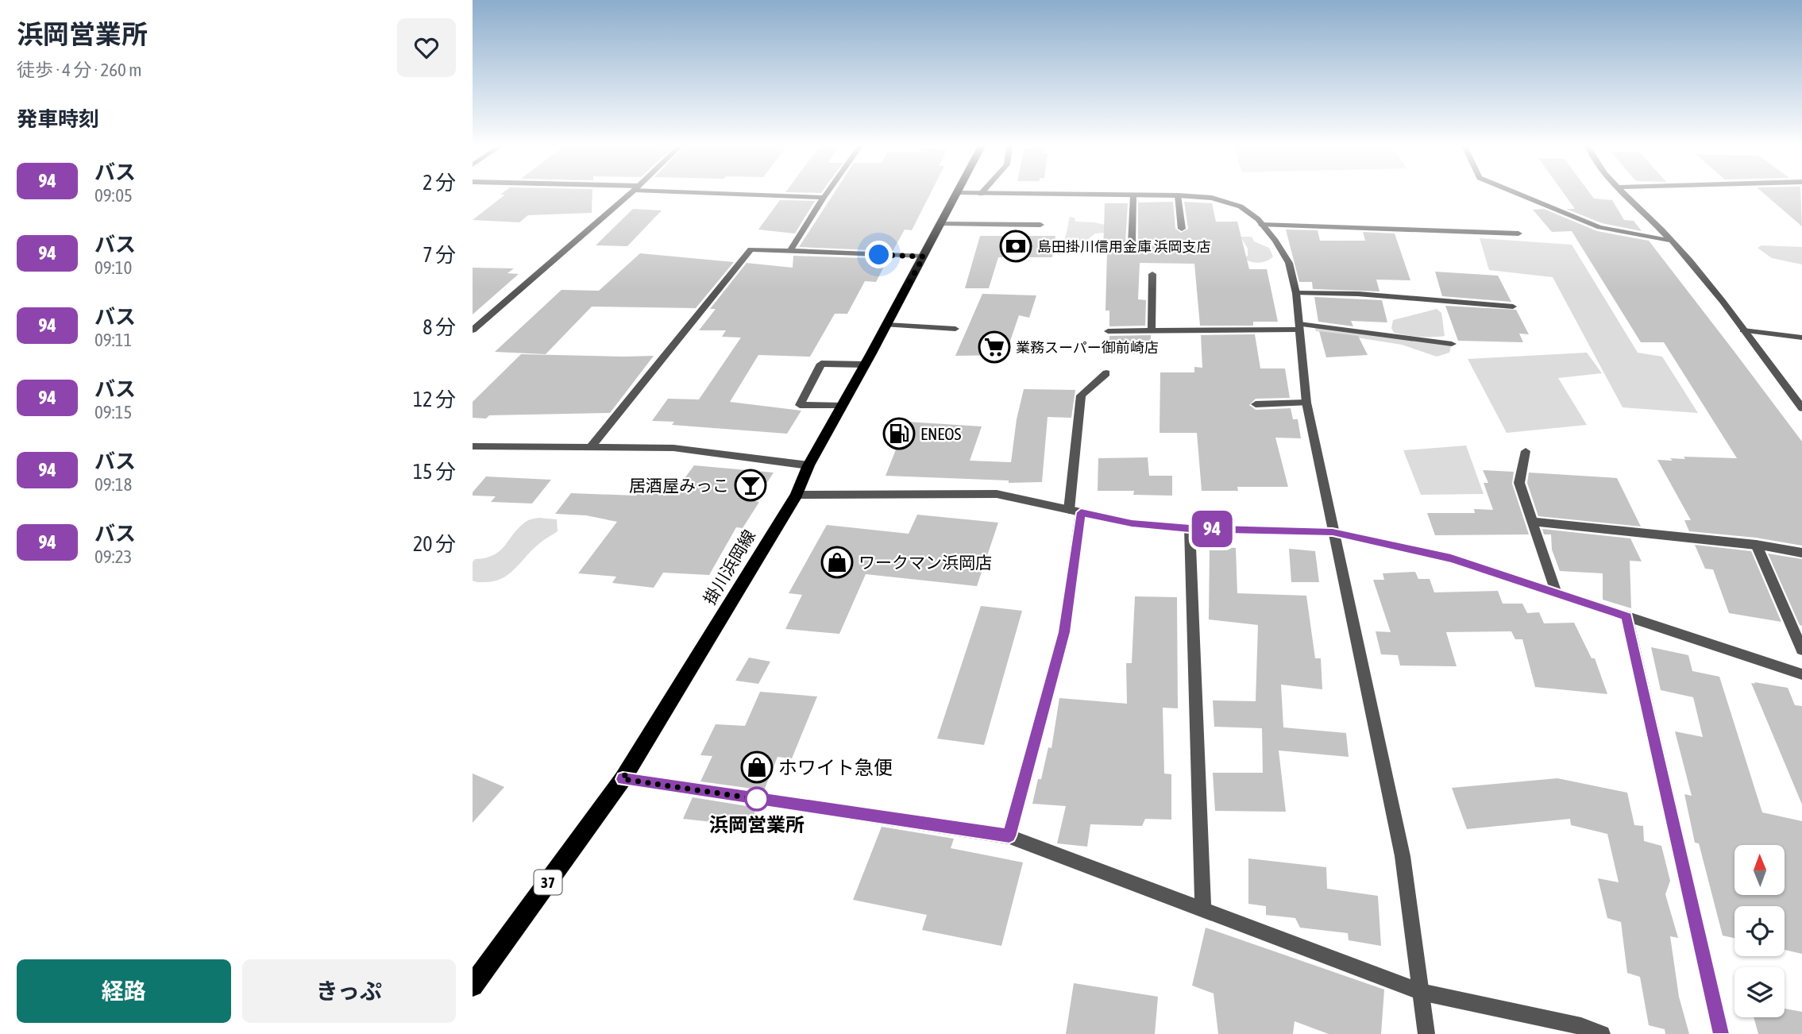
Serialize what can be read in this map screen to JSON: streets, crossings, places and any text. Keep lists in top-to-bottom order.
{
  "streets": {
    "main road": ["掛川浜岡線", "37"]
  },
  "places": {
    "bank": ["島田掛川信用金庫 浜岡支店"],
    "supermarket": ["業務スーパー御前崎店"],
    "fuel station": ["ENEOS"],
    "bar": ["居酒屋みっこ"],
    "shop": ["ワークマン浜岡店", "ホワイト急便"],
    "other": ["浜岡営業所"]
  },
  "lines": ["bus line 94"],
  "north": "top",
  "page": {
    "heading": [
      ["浜岡営業所", "徒歩 · 4 分 · 260 m"],
      "発車時刻"
    ],
    "on_map": "94",
    "list": [
      {
        "mark": "94",
        "name": "バス",
        "note": "09:05",
        "value": "2 分"
      },
      {
        "mark": "94",
        "name": "バス",
        "note": "09:10",
        "value": "7 分"
      },
      {
        "mark": "94",
        "name": "バス",
        "note": "09:11",
        "value": "8 分"
      },
      {
        "mark": "94",
        "name": "バス",
        "note": "09:15",
        "value": "12 分"
      },
      {
        "mark": "94",
        "name": "バス",
        "note": "09:18",
        "value": "15 分"
      },
      {
        "mark": "94",
        "name": "バス",
        "note": "09:23",
        "value": "20 分"
      }
    ],
    "buttons": ["経路", "きっぷ"]
  }
}
